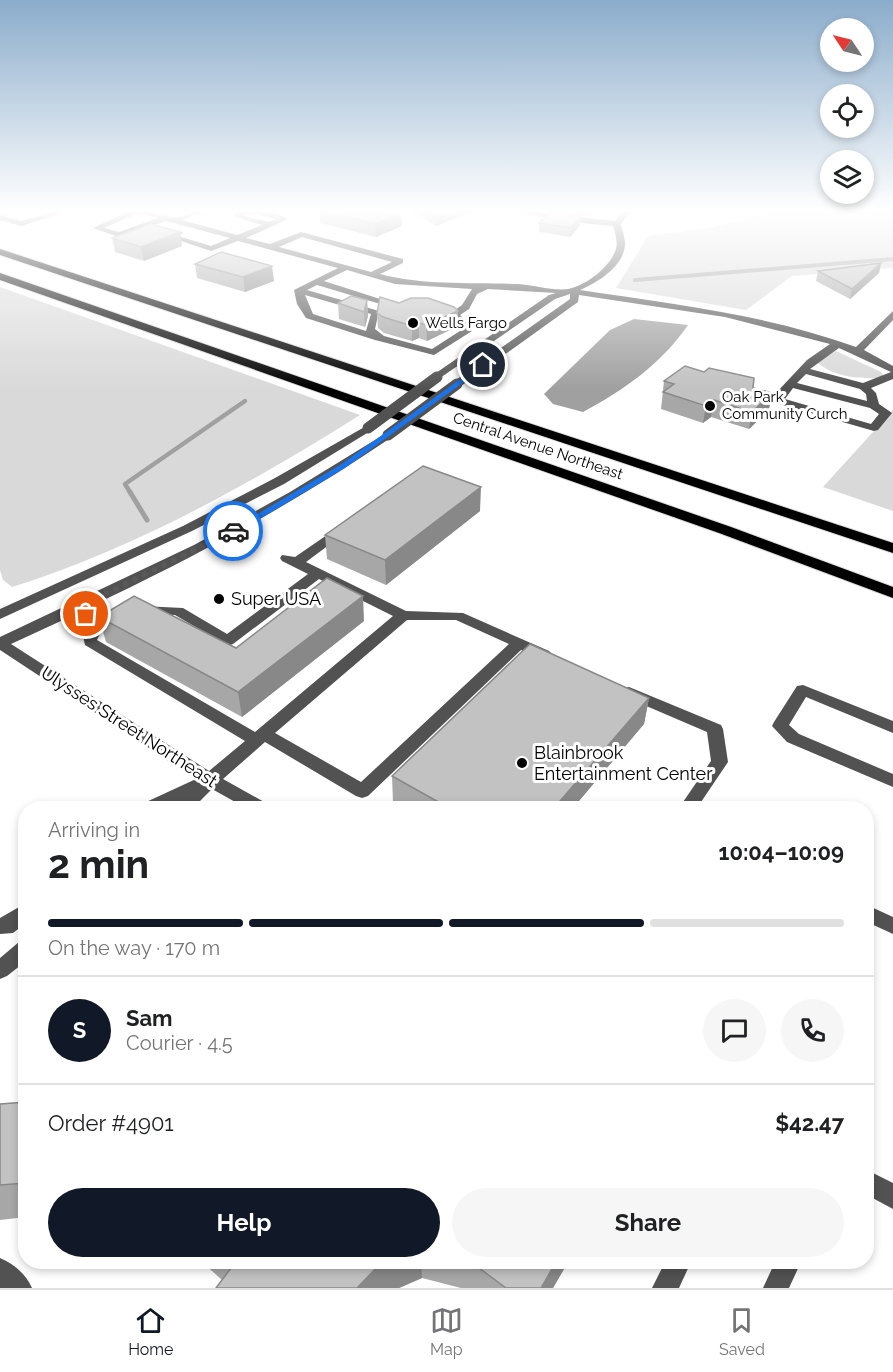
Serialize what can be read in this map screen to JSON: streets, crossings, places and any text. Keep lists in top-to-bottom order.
{
  "streets": {
    "highway": ["Central Avenue Northeast"],
    "street": ["Ulysses Street Northeast"]
  },
  "places": [
    "Wells Fargo",
    "Oak Park Community Curch",
    "Super USA",
    "Blainbrook Entertainment Center"
  ],
  "north": "top left",
  "page": {
    "heading": ["2 min", "Arriving in", "10:04–10:09"],
    "panel": [
      "Sam",
      "Courier · 4.5",
      "Order #4901",
      "$42.47"
    ],
    "bar": "On the way · 170 m",
    "round": "S",
    "buttons": ["Help", "Share"],
    "tabs": ["Home", "Map", "Saved"]
  }
}
